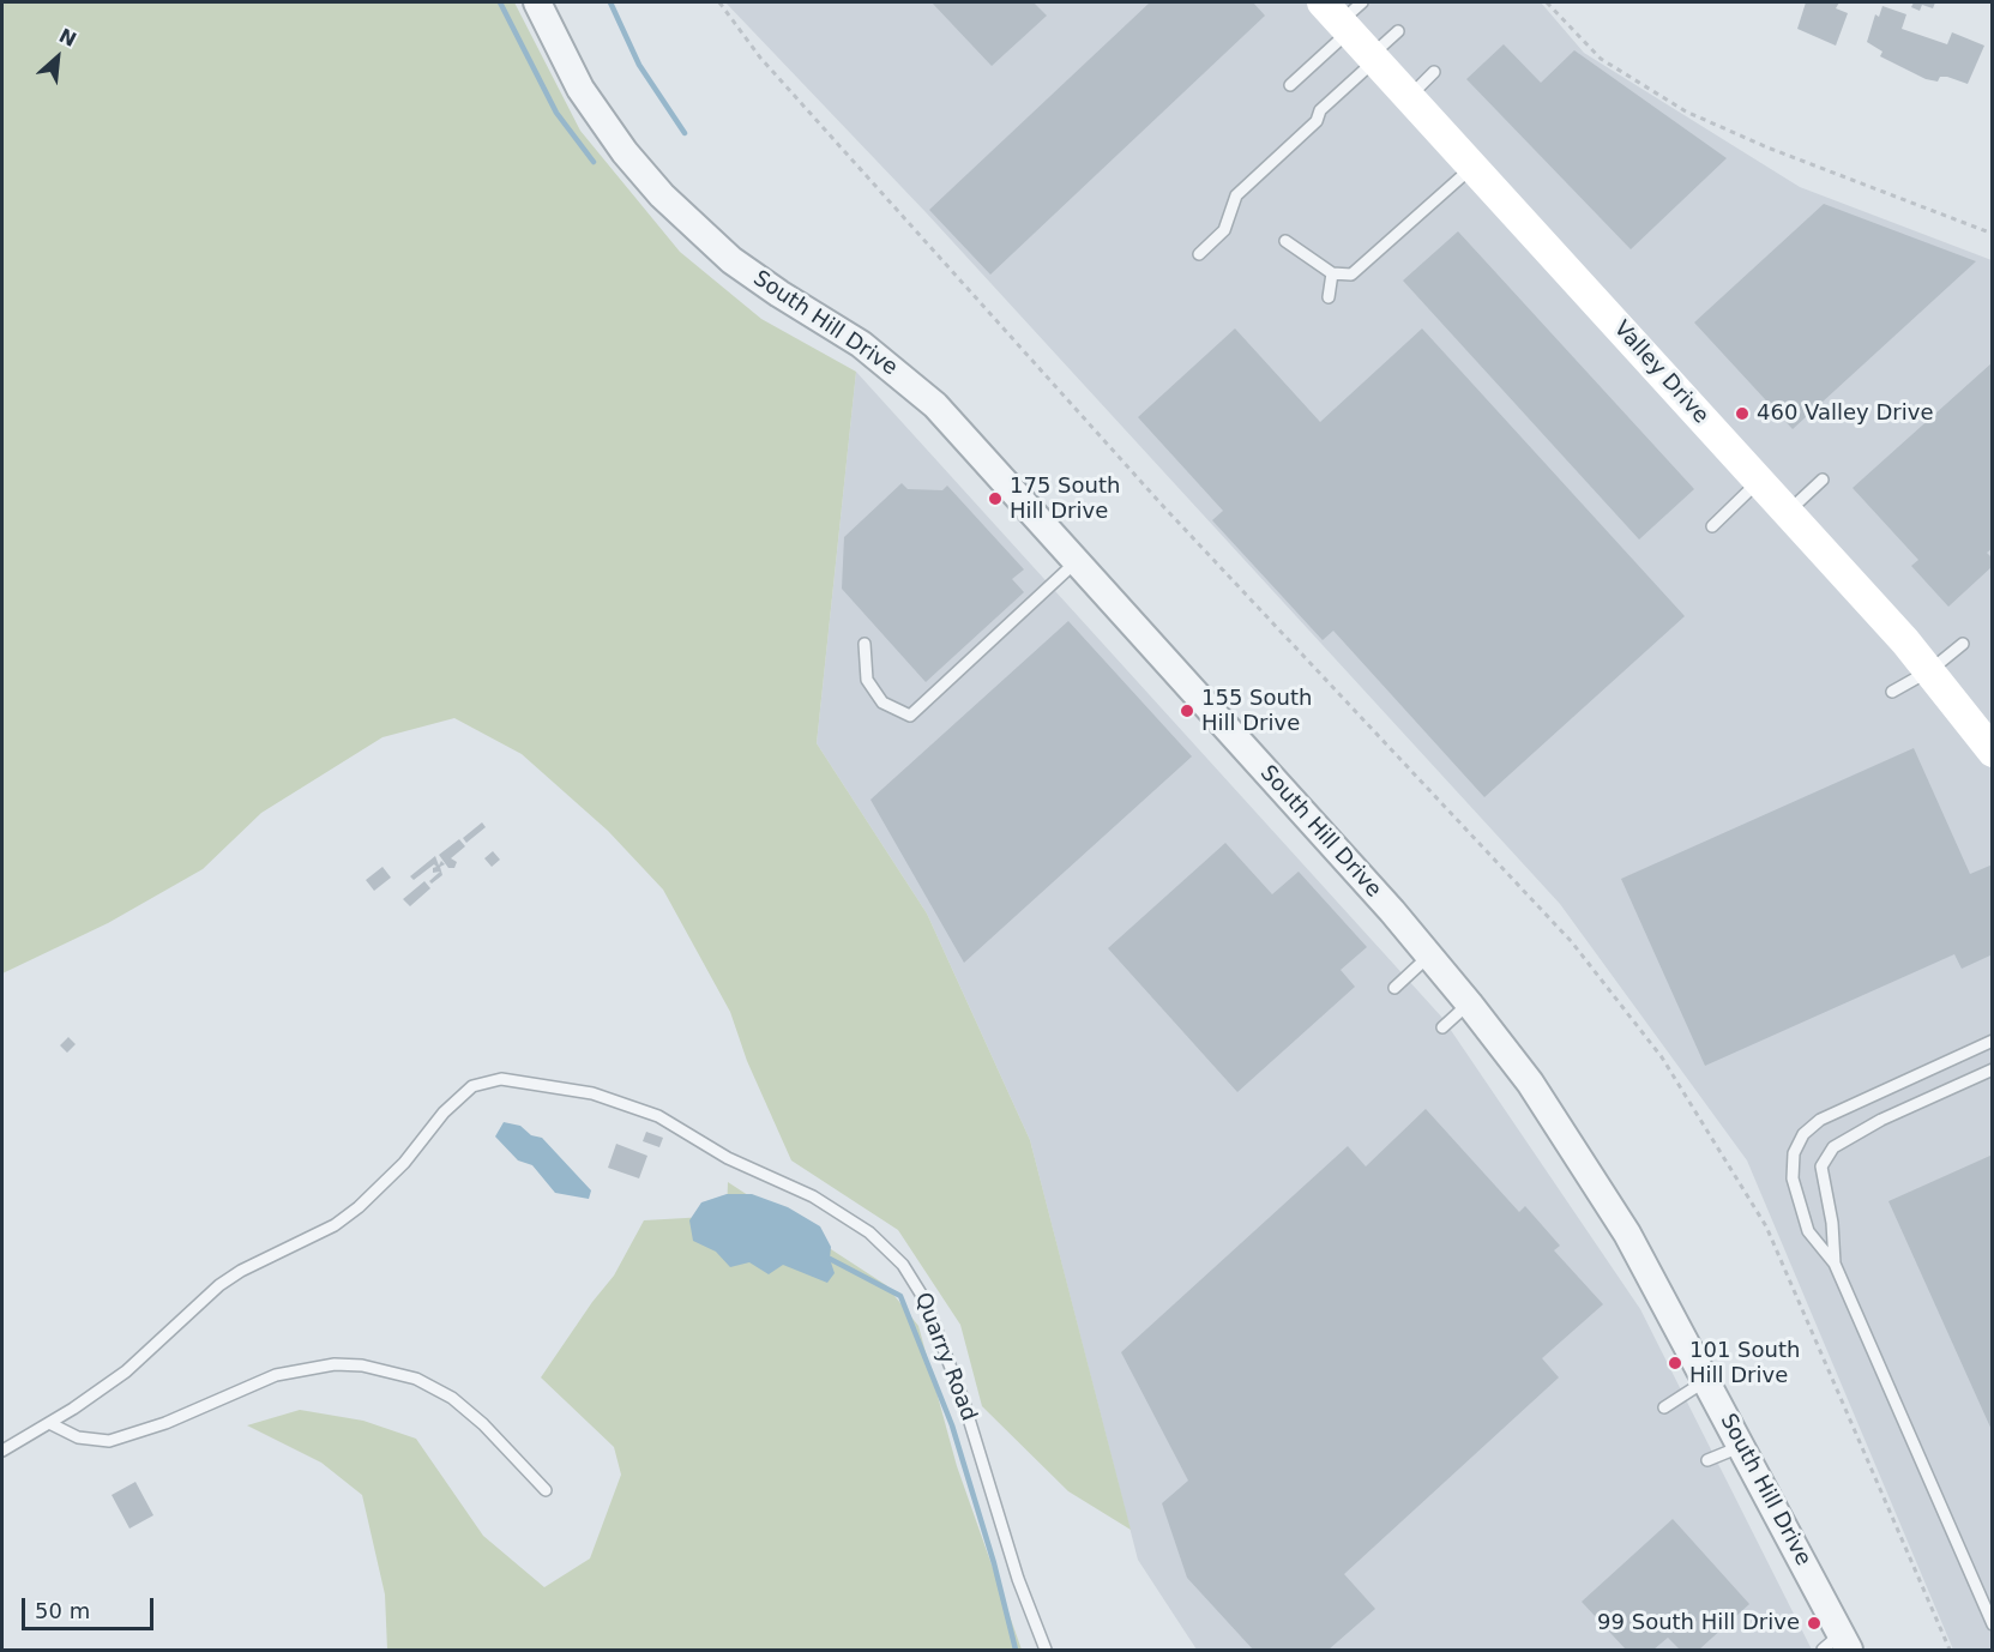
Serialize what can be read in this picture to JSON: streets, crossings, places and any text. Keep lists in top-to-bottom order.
{
  "streets": {
    "main road": ["Valley Drive"],
    "street": ["South Hill Drive"],
    "lane": ["Quarry Road"]
  },
  "places": [
    "460 Valley Drive",
    "175 South Hill Drive",
    "155 South Hill Drive",
    "101 South Hill Drive",
    "99 South Hill Drive"
  ],
  "scale_bar": "50 m",
  "north": "top right"
}
